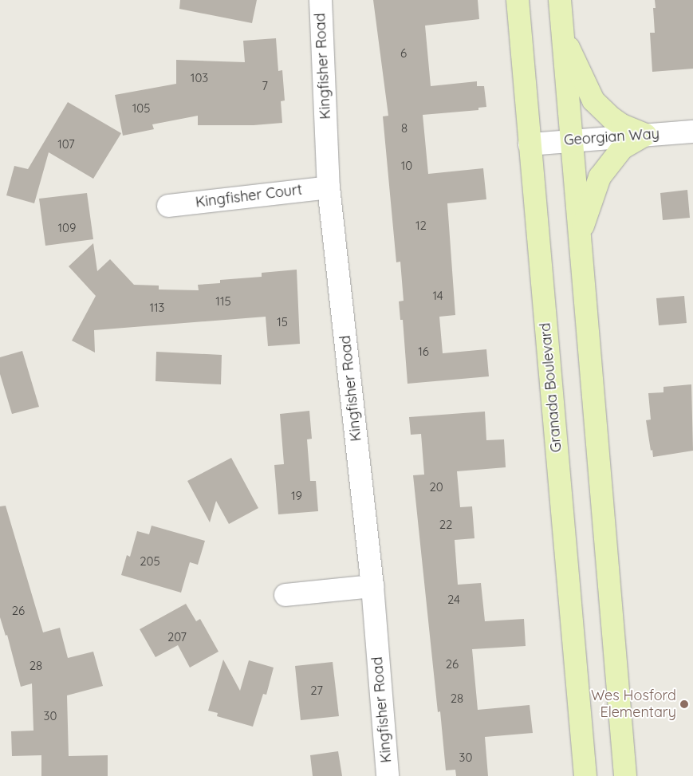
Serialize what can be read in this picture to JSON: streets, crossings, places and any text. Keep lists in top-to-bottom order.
{
  "streets": {
    "main road": ["Granada Boulevard"],
    "street": ["Kingfisher Road", "Georgian Way", "Kingfisher Court"]
  },
  "crossings": [
    ["Kingfisher Road", "Kingfisher Court"],
    ["Georgian Way", "Granada Boulevard"]
  ],
  "places": ["Wes Hosford Elementary"],
  "house_numbers": [
    "6",
    "103",
    "7",
    "105",
    "8",
    "107",
    "10",
    "12",
    "109",
    "14",
    "115",
    "113",
    "15",
    "16",
    "20",
    "19",
    "22",
    "205",
    "24",
    "26",
    "207",
    "26",
    "28",
    "27",
    "28",
    "30",
    "30"
  ]
}
